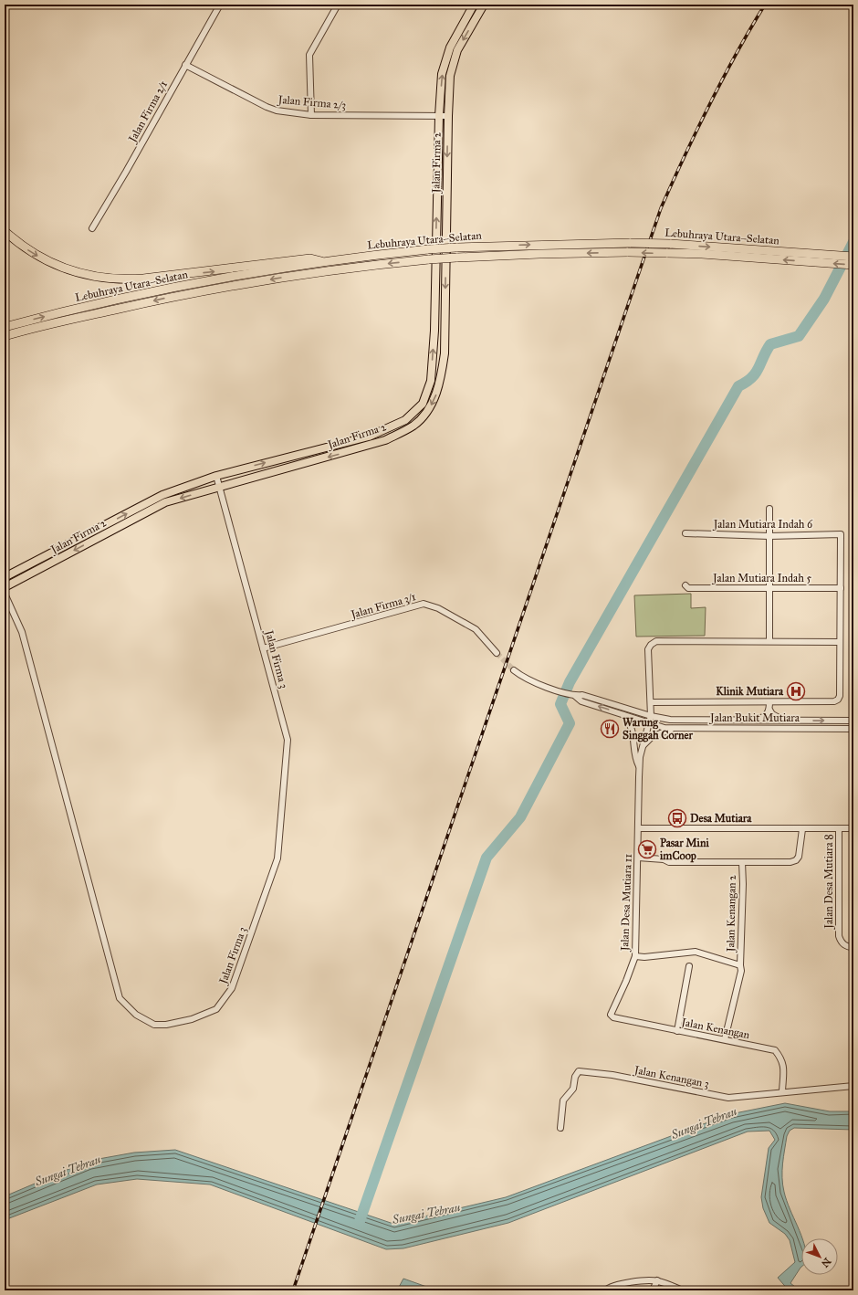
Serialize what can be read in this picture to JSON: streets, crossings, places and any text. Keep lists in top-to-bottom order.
{
  "streets": {
    "highway": ["Lebuhraya Utara–Selatan"],
    "main road": ["Jalan Firma 2"],
    "street": [
      "Jalan Firma 2/3",
      "Jalan Firma 2/1",
      "Jalan Mutiara Indah 6",
      "Jalan Mutiara Indah 5",
      "Jalan Firma 3/1",
      "Jalan Firma 3",
      "Jalan Bukit Mutiara",
      "Jalan Desa Mutiara 8",
      "Jalan Desa Mutiara 11",
      "Jalan Kenangan 2",
      "Jalan Kenangan",
      "Jalan Kenangan 3"
    ]
  },
  "crossings": [
    ["Jalan Firma 2/3", "Jalan Firma 2/1"],
    ["Jalan Firma 2/3", "Jalan Firma 2"],
    ["Jalan Firma 2", "Jalan Firma 3"],
    ["Jalan Mutiara Indah 6", "Jalan Mutiara Indah 5"],
    ["Jalan Firma 3/1", "Jalan Firma 3"],
    ["Jalan Desa Mutiara 11", "Jalan Kenangan 2"],
    ["Jalan Desa Mutiara 11", "Jalan Kenangan"],
    ["Jalan Kenangan 2", "Jalan Kenangan"],
    ["Jalan Kenangan", "Jalan Kenangan 3"]
  ],
  "water": ["Sungai Tebrau"],
  "places": {
    "hospital": ["Klinik Mutiara"],
    "restaurant": ["Warung Singgah Corner"],
    "bus stop": ["Desa Mutiara"],
    "supermarket": ["Pasar Mini imCoop"]
  },
  "north": "bottom right"
}
